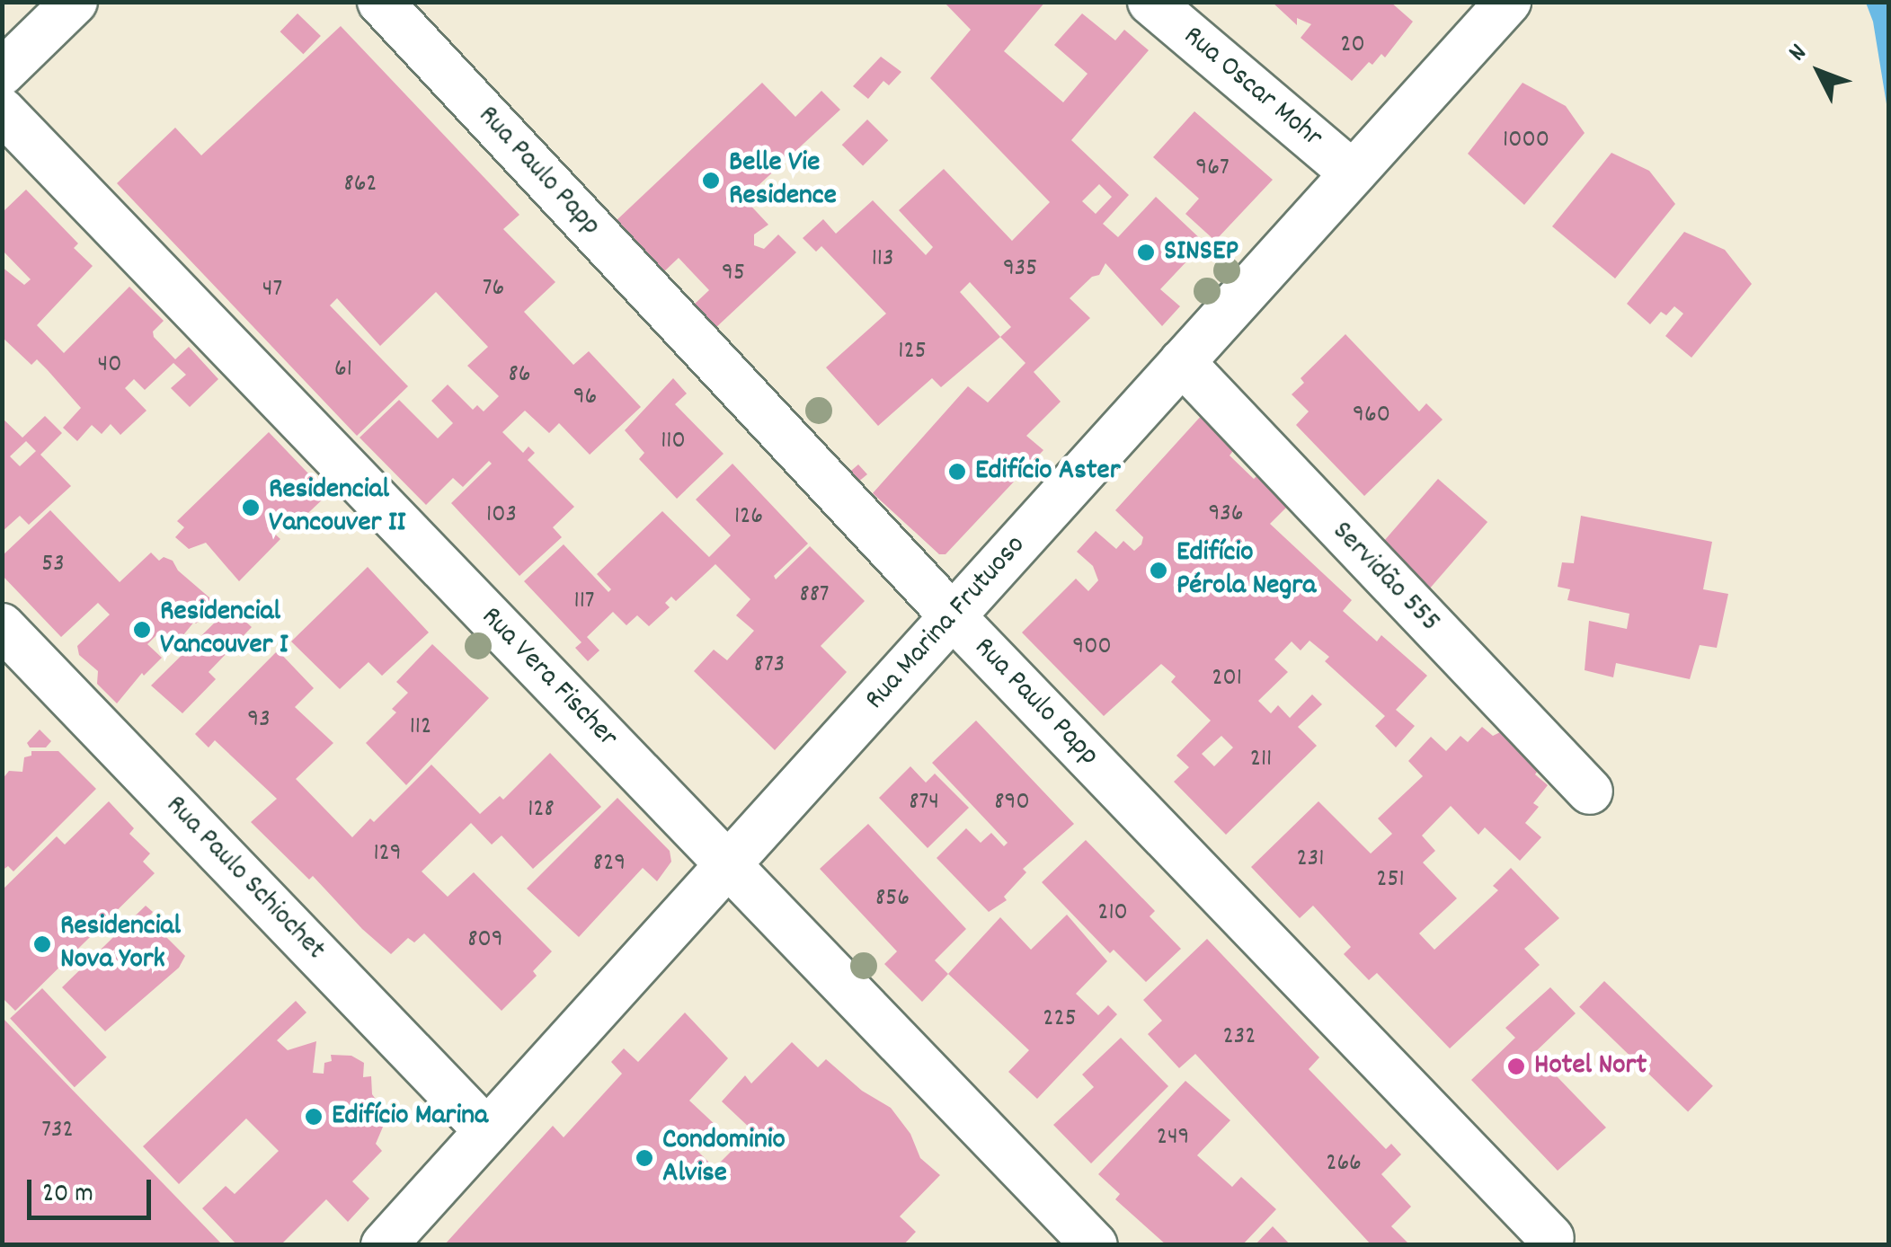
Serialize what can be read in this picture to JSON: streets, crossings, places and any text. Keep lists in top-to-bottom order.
{
  "streets": {
    "street": [
      "Rua Oscar Mohr",
      "Rua Paulo Papp",
      "Servidão 555",
      "Rua Marina Frutuoso",
      "Rua Vera Fischer",
      "Rua Paulo Schiochet"
    ]
  },
  "crossings": [
    ["Rua Oscar Mohr", "Rua Marina Frutuoso"],
    ["Rua Paulo Papp", "Rua Marina Frutuoso"],
    ["Servidão 555", "Rua Marina Frutuoso"],
    ["Rua Marina Frutuoso", "Rua Vera Fischer"],
    ["Rua Marina Frutuoso", "Rua Paulo Schiochet"]
  ],
  "places": [
    "Belle Vie Residence",
    "SINSEP",
    "Edifício Aster",
    "Residencial Vancouver II",
    "Edifício Pérola Negra",
    "Residencial Vancouver I",
    "Residencial Nova York",
    "Hotel Nort",
    "Edifício Marina",
    "Condominio Alvise"
  ],
  "house_numbers": [
    "20",
    "1000",
    "967",
    "862",
    "113",
    "935",
    "95",
    "76",
    "47",
    "125",
    "40",
    "61",
    "86",
    "96",
    "960",
    "110",
    "936",
    "103",
    "126",
    "53",
    "887",
    "117",
    "900",
    "873",
    "201",
    "93",
    "112",
    "211",
    "874",
    "890",
    "128",
    "129",
    "231",
    "829",
    "251",
    "856",
    "210",
    "809",
    "225",
    "232",
    "732",
    "249",
    "266"
  ],
  "scale_bar": "20 m",
  "north": "top left"
}
